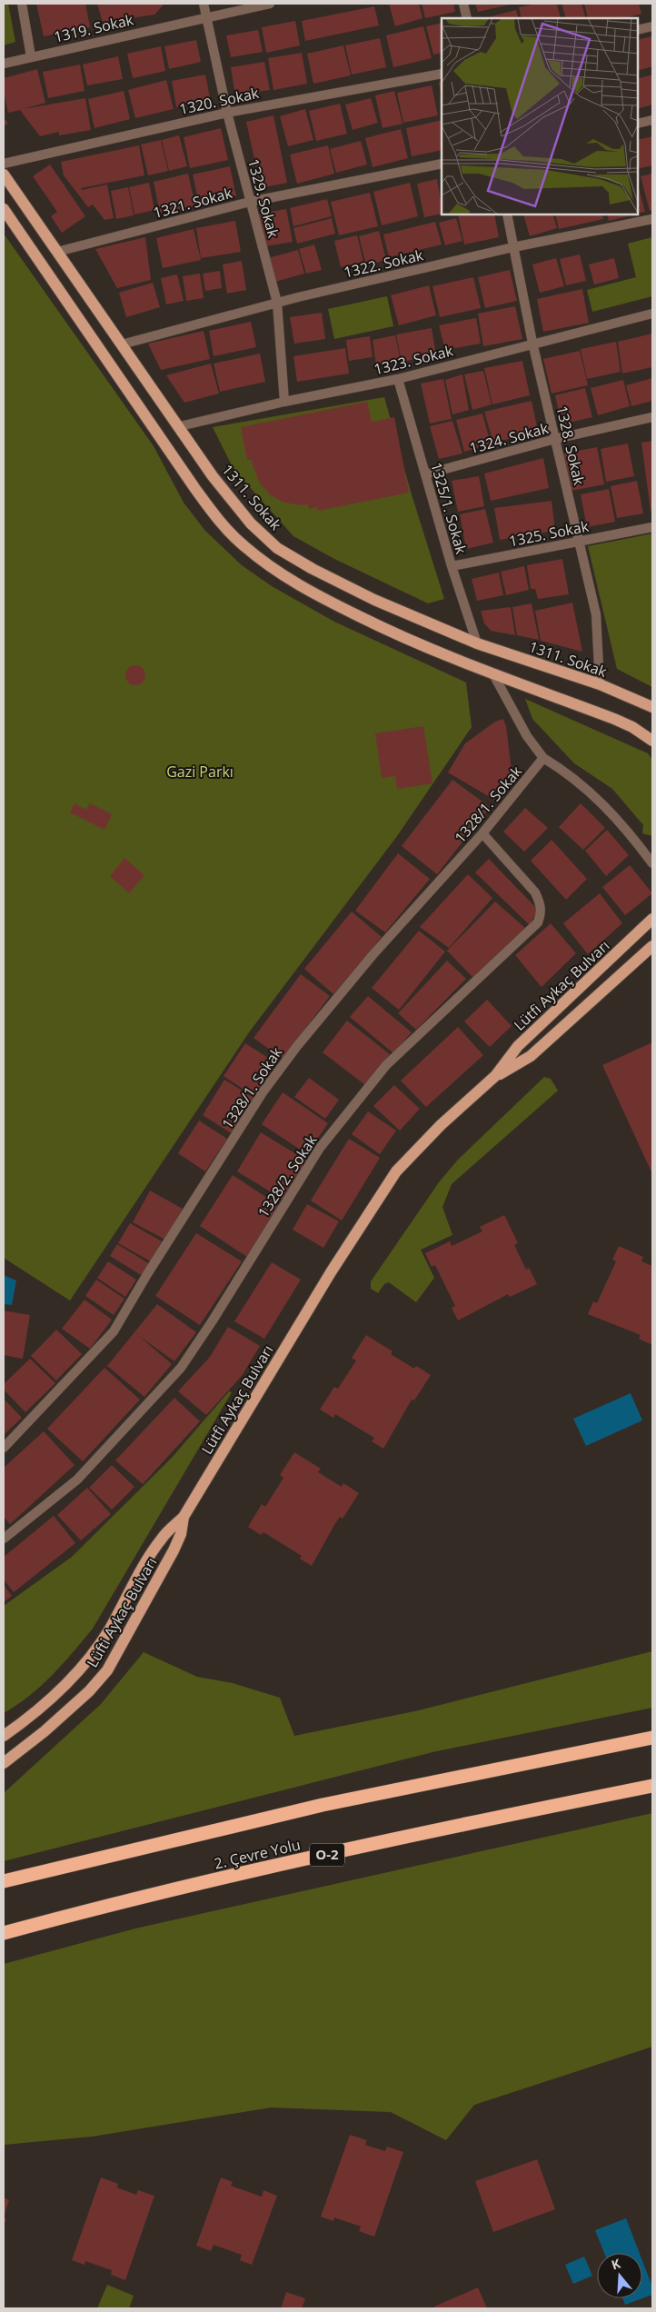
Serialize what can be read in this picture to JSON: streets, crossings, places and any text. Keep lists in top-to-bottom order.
{
  "streets": {
    "highway": ["2. Çevre Yolu", "O-2"],
    "main road": ["1311. Sokak", "Lütfi Aykaç Bulvarı", "Lüfti Aykaç Bulvarı"],
    "street": [
      "1319. Sokak",
      "1320. Sokak",
      "1329. Sokak",
      "1321. Sokak",
      "1322. Sokak",
      "1323. Sokak",
      "1324. Sokak",
      "1328. Sokak",
      "1325/1. Sokak",
      "1325. Sokak",
      "1328/1. Sokak",
      "1328/2. Sokak"
    ]
  },
  "crossings": [
    ["1319. Sokak", "1329. Sokak"],
    ["1320. Sokak", "1329. Sokak"],
    ["1329. Sokak", "1321. Sokak"],
    ["1329. Sokak", "1322. Sokak"],
    ["1329. Sokak", "1323. Sokak"],
    ["1321. Sokak", "1311. Sokak"],
    ["1322. Sokak", "1328. Sokak"],
    ["1322. Sokak", "1311. Sokak"],
    ["1323. Sokak", "1328. Sokak"],
    ["1323. Sokak", "1311. Sokak"],
    ["1323. Sokak", "1325/1. Sokak"],
    ["1324. Sokak", "1328. Sokak"],
    ["1324. Sokak", "1325/1. Sokak"],
    ["1328. Sokak", "1311. Sokak"],
    ["1328. Sokak", "1325. Sokak"],
    ["1311. Sokak", "1325/1. Sokak"],
    ["1325/1. Sokak", "1325. Sokak"],
    ["1328/1. Sokak", "1328/2. Sokak"],
    ["Lütfi Aykaç Bulvarı", "Lüfti Aykaç Bulvarı"]
  ],
  "parks": ["Gazi Parkı"],
  "north": "top"
}
